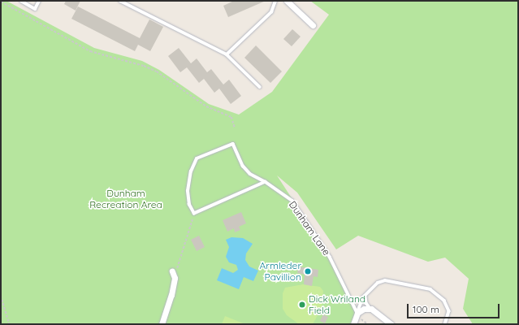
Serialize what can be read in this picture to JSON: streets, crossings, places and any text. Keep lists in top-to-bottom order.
{
  "streets": {
    "lane": ["Dunham Lane"]
  },
  "parks": ["Dunham Recreation Area"],
  "places": ["Armleder Pavillion", "Dick Wriland Field"],
  "scale_bar": "100 m"
}
